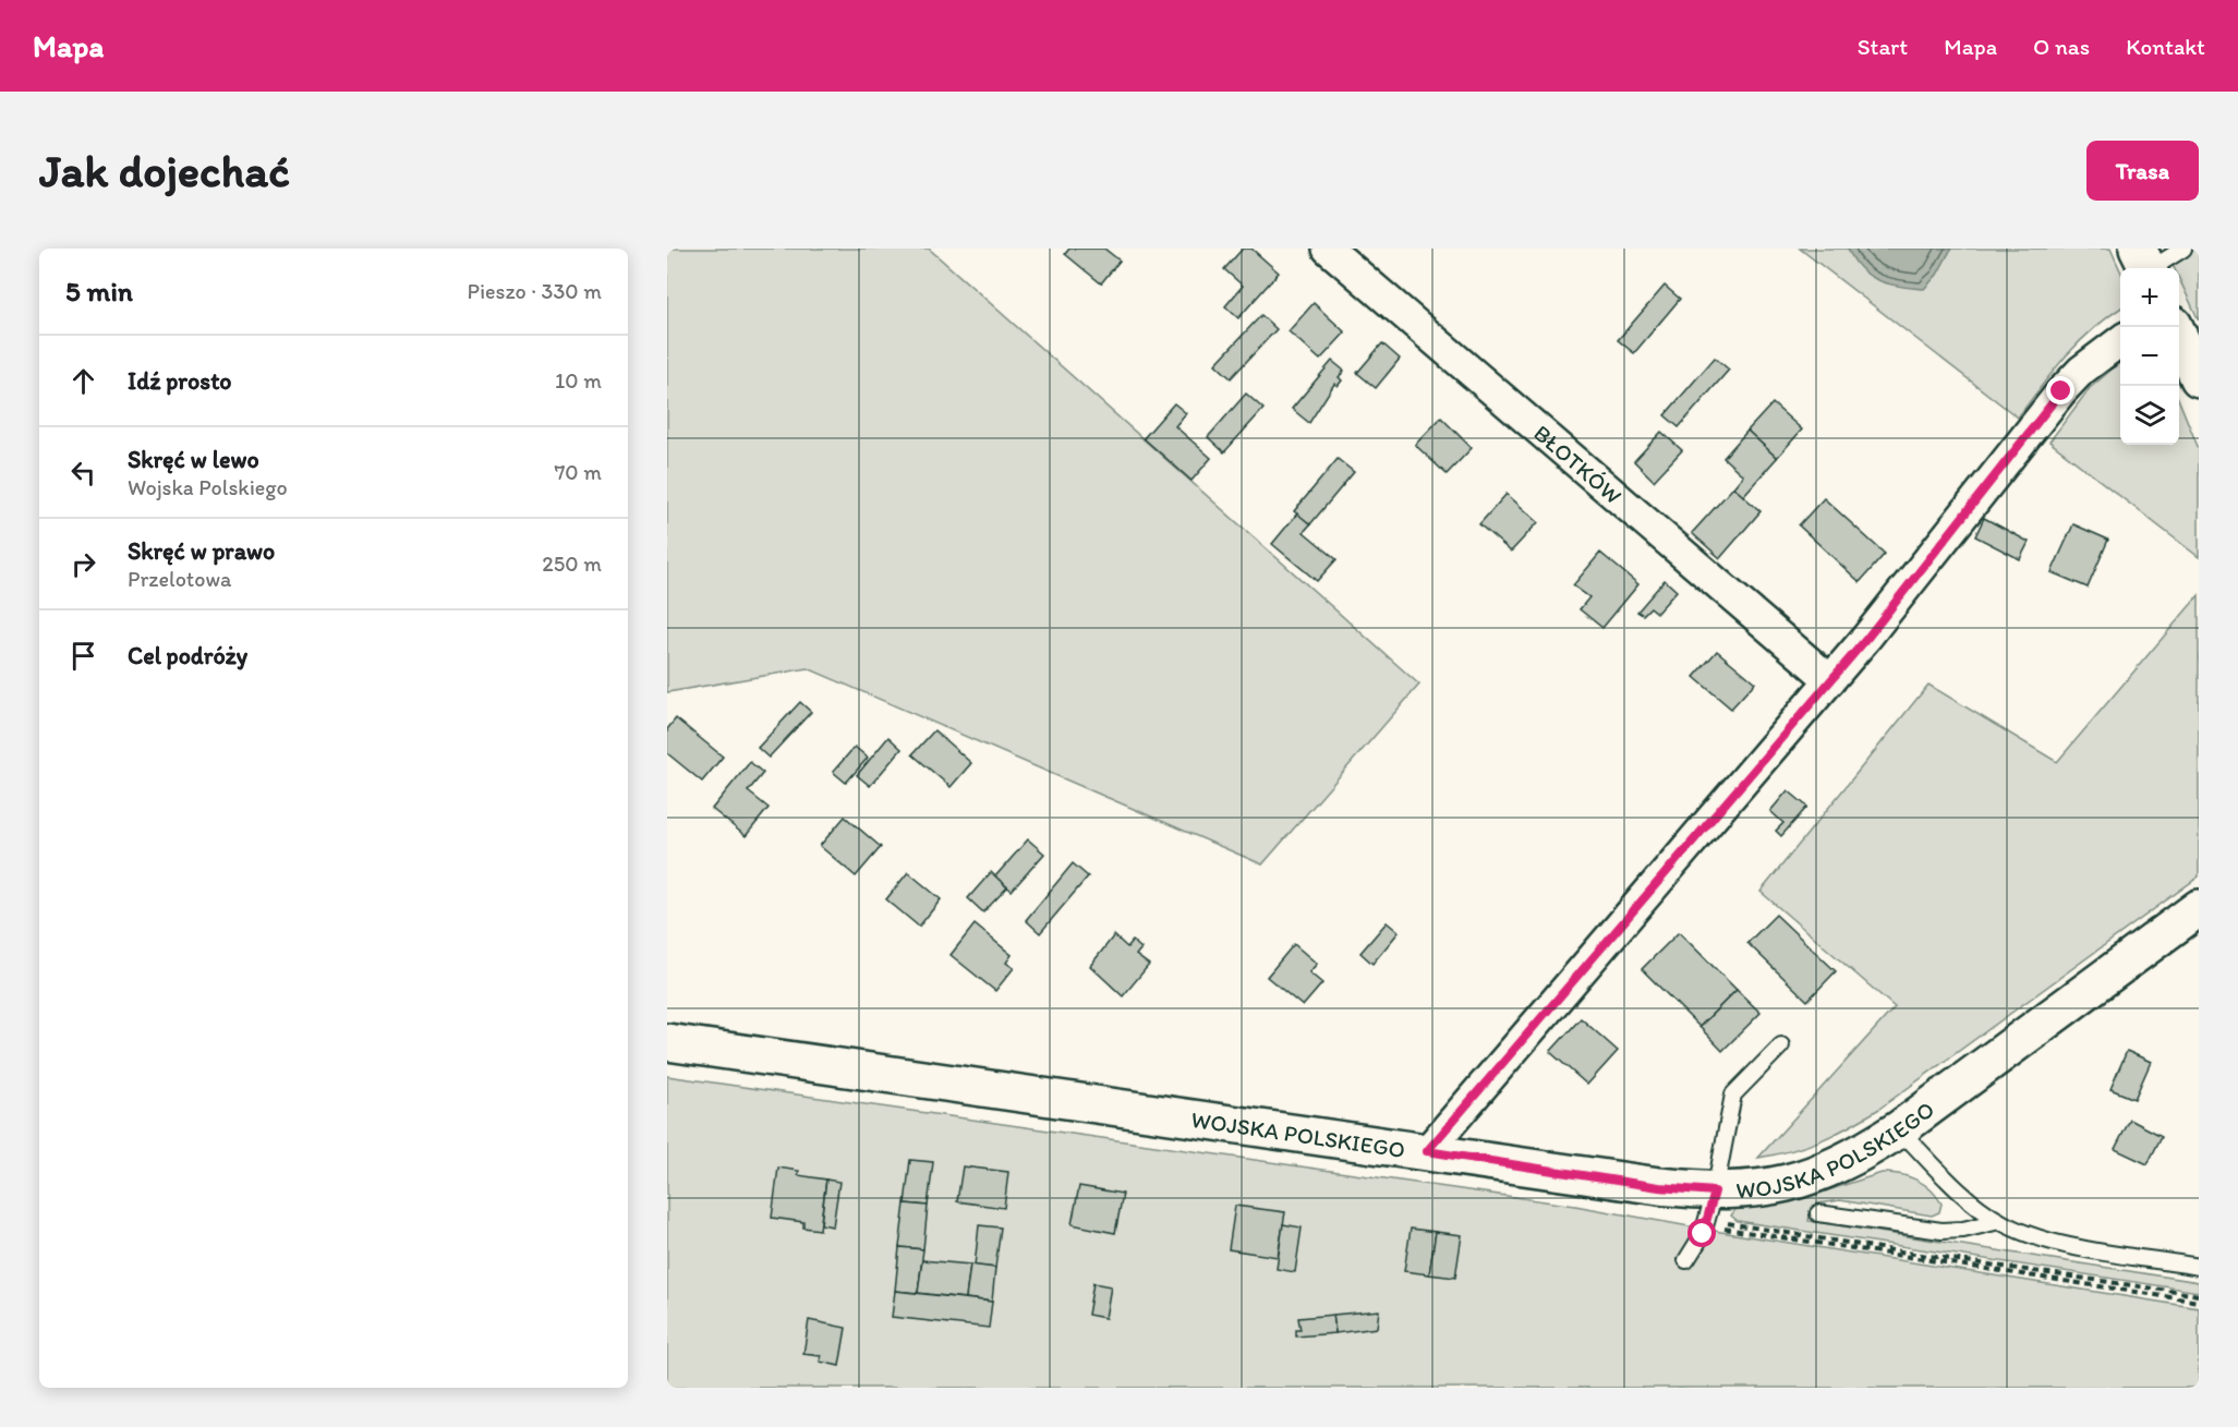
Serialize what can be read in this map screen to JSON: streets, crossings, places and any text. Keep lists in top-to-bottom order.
{
  "streets": {
    "main road": ["WOJSKA POLSKIEGO"],
    "street": ["BŁOTKÓW"]
  },
  "page": {
    "header": "Mapa",
    "nav": [
      "Start",
      "Mapa",
      "O nas",
      "Kontakt"
    ],
    "buttons": "Trasa",
    "title": "Jak dojechać",
    "heading": ["5 min", "Pieszo · 330 m"],
    "map_buttons": ["+", "−"],
    "list": [
      ["Idź prosto", "10 m"],
      ["Skręć w lewo", "Wojska Polskiego", "70 m"],
      ["Skręć w prawo", "Przelotowa", "250 m"],
      "Cel podróży"
    ]
  }
}
